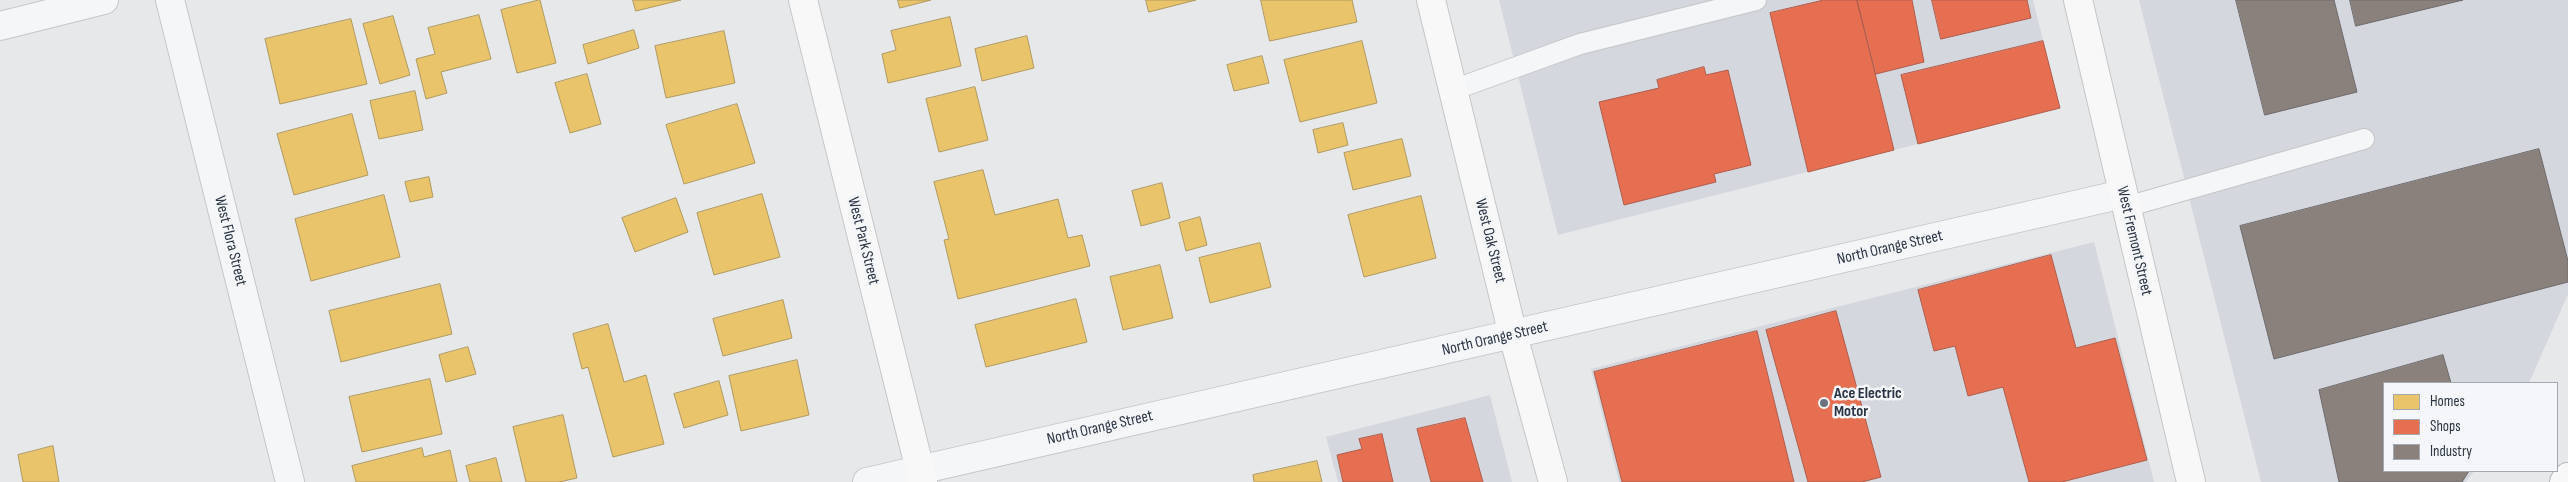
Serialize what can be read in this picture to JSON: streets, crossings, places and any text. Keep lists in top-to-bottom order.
{
  "streets": {
    "main road": ["West Park Street", "West Oak Street", "West Fremont Street"],
    "street": ["West Flora Street", "North Orange Street"]
  },
  "crossings": [
    ["West Park Street", "North Orange Street"],
    ["West Oak Street", "North Orange Street"],
    ["West Fremont Street", "North Orange Street"]
  ],
  "places": ["Ace Electric Motor"],
  "legend": ["Homes", "Shops", "Industry"]
}
